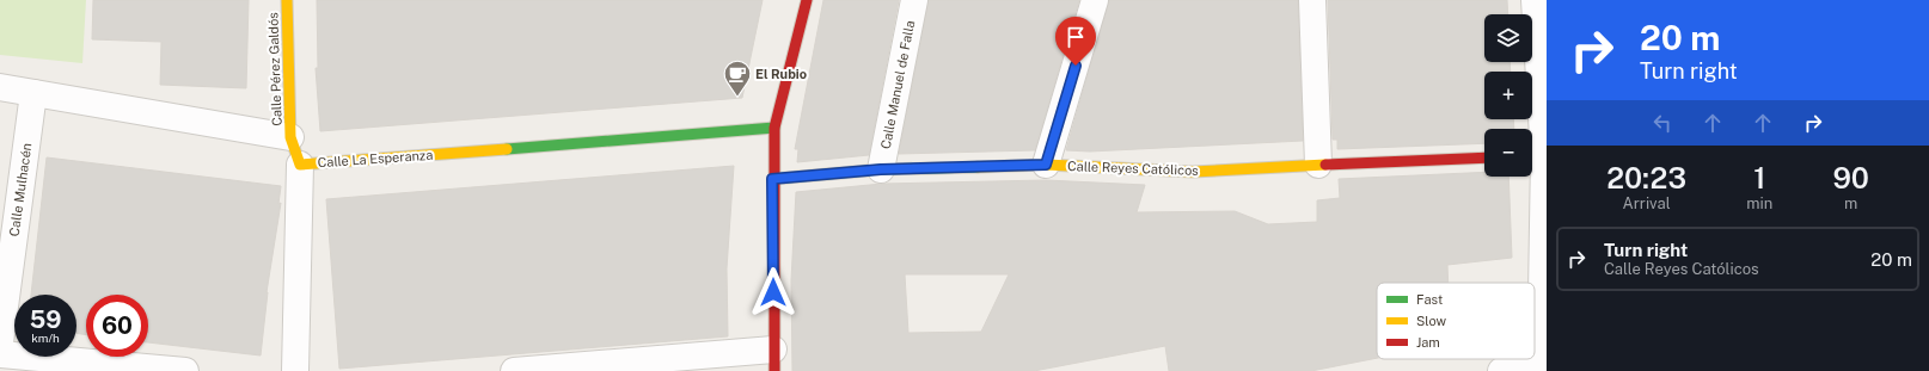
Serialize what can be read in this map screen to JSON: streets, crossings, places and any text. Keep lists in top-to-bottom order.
{
  "streets": {
    "street": [
      "Calle Pérez Galdós",
      "Calle Manuel de Falla",
      "Calle La Esperanza",
      "Calle Reyes Católicos",
      "Calle Mulhacén"
    ]
  },
  "crossings": [
    ["Calle Pérez Galdós", "Calle La Esperanza"],
    ["Calle Manuel de Falla", "Calle Reyes Católicos"]
  ],
  "places": {
    "cafe": ["El Rubio"]
  },
  "legend": ["Fast", "Slow", "Jam"],
  "page": {
    "turn": ["20 m", "Turn right"],
    "map_buttons": ["+", "−"],
    "eta": [
      "20:23",
      "Arrival",
      "1",
      "min",
      "90",
      "m"
    ],
    "list": [
      {
        "name": "Turn right",
        "note": "Calle Reyes Católicos",
        "value": "20 m"
      }
    ],
    "speed": "59 km/h",
    "limit": "60"
  }
}
